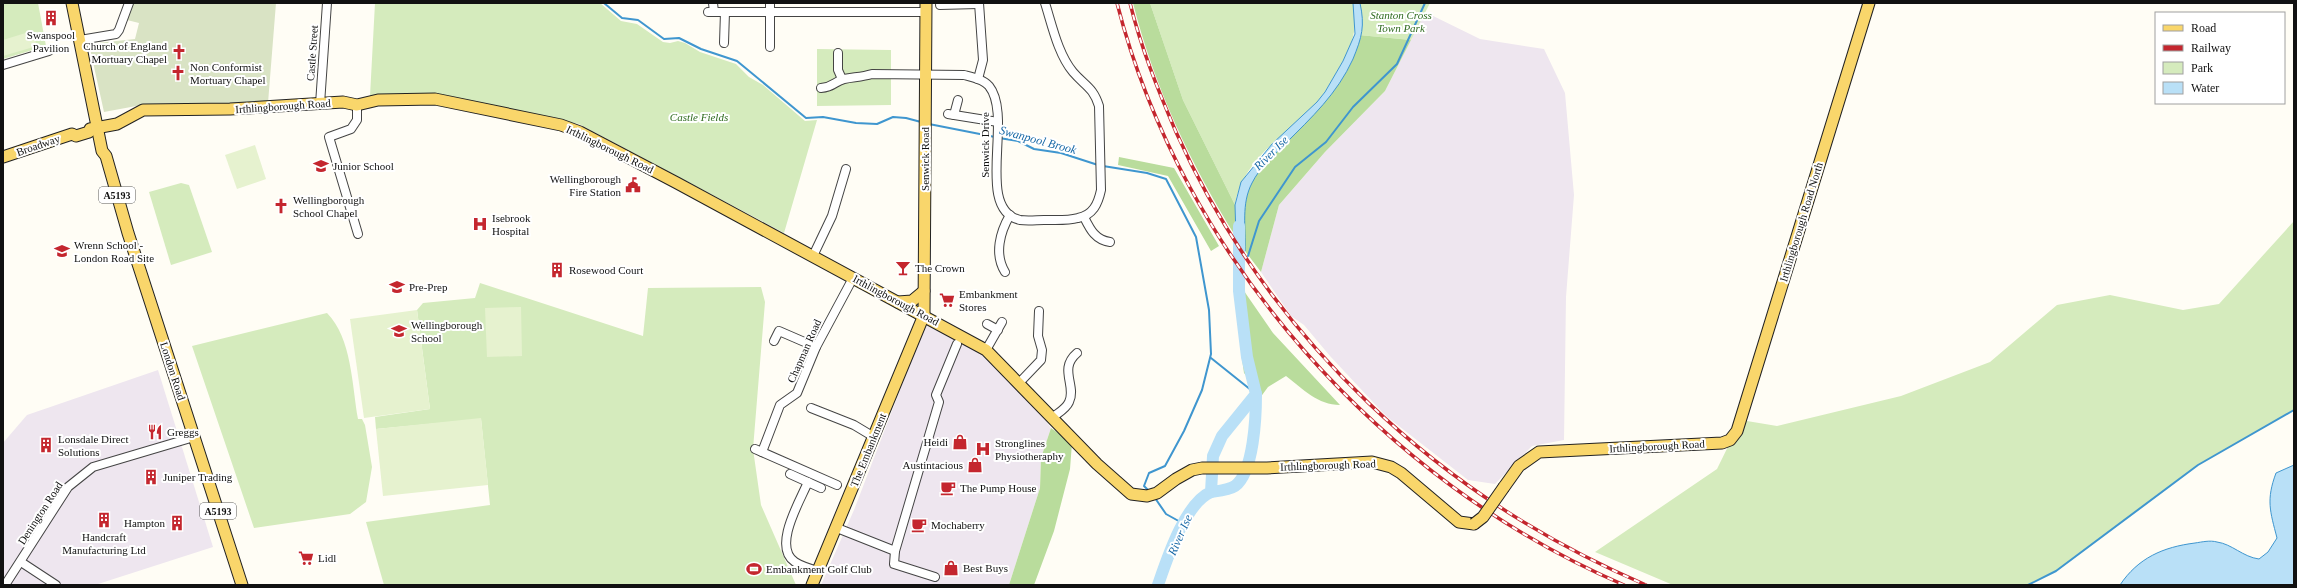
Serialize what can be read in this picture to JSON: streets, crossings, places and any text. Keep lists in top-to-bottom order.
{
  "streets": {
    "main road": [
      "Irthlingborough Road",
      "Broadway",
      "Senwick Road",
      "A5193",
      "Irthlingborough Road North",
      "London Road",
      "The Embankment"
    ],
    "street": [
      "Castle Street",
      "Senwick Drive",
      "Chapman Road",
      "Denington Road"
    ]
  },
  "crossings": [
    ["Castle Street", "Irthlingborough Road"],
    ["Irthlingborough Road", "Broadway"],
    ["Irthlingborough Road", "Senwick Road"],
    ["Irthlingborough Road", "Irthlingborough Road North"],
    ["Irthlingborough Road", "Chapman Road"],
    ["Irthlingborough Road", "London Road"],
    ["Irthlingborough Road", "The Embankment"],
    ["Broadway", "London Road"],
    ["Senwick Road", "The Embankment"],
    ["London Road", "Denington Road"]
  ],
  "water": ["Swanpool Brook", "River Ise"],
  "parks": ["Stanton Cross Town Park", "Castle Fields"],
  "places": {
    "building": [
      "Swanspool Pavilion",
      "Rosewood Court",
      "Lonsdale Direct Solutions",
      "Juniper Trading",
      "Handcraft Manufacturing Ltd",
      "Hampton"
    ],
    "church": ["Church of England Mortuary Chapel", "Non Conformist Mortuary Chapel", "Wellingborough School Chapel"],
    "school or university": [
      "Junior School",
      "Wrenn School - London Road Site",
      "Pre-Prep",
      "Wellingborough School"
    ],
    "public building": ["Wellingborough Fire Station"],
    "hospital": ["Isebrook Hospital", "Stronglines Physiotheraphy"],
    "bar": ["The Crown"],
    "supermarket": ["Embankment Stores", "Lidl"],
    "restaurant": ["Greggs"],
    "shop": ["Heidi", "Austintacious", "Best Buys"],
    "cafe": ["The Pump House", "Mochaberry"],
    "sports": ["Embankment Golf Club"]
  },
  "legend": [
    "Road",
    "Railway",
    "Park",
    "Water"
  ]
}
